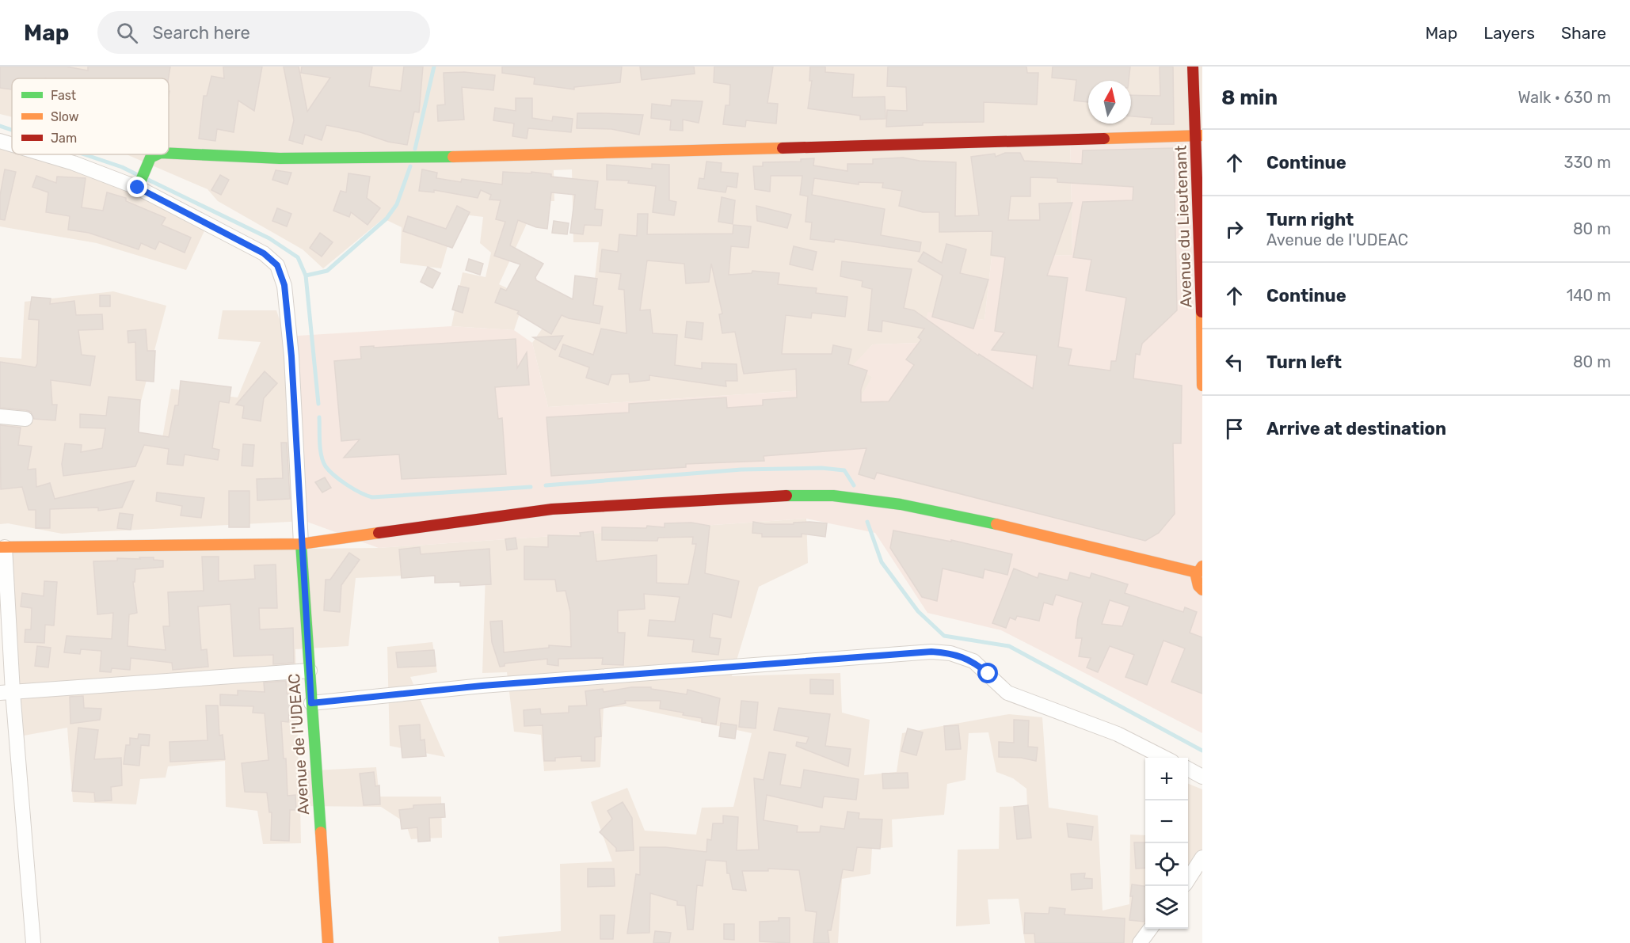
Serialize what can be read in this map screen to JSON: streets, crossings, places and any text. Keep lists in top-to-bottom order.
{
  "streets": {
    "main road": ["Avenue du Lieutenant", "Avenue de I'UDEAC"]
  },
  "legend": ["Fast", "Slow", "Jam"],
  "north": "top",
  "page": {
    "header": "Map",
    "search": "Search here",
    "nav": ["Map", "Layers", "Share"],
    "heading": ["8 min", "Walk · 630 m"],
    "list": [
      ["Continue", "330 m"],
      ["Turn right", "Avenue de I'UDEAC", "80 m"],
      ["Continue", "140 m"],
      ["Turn left", "80 m"],
      "Arrive at destination"
    ],
    "map_buttons": ["+", "−"]
  }
}
